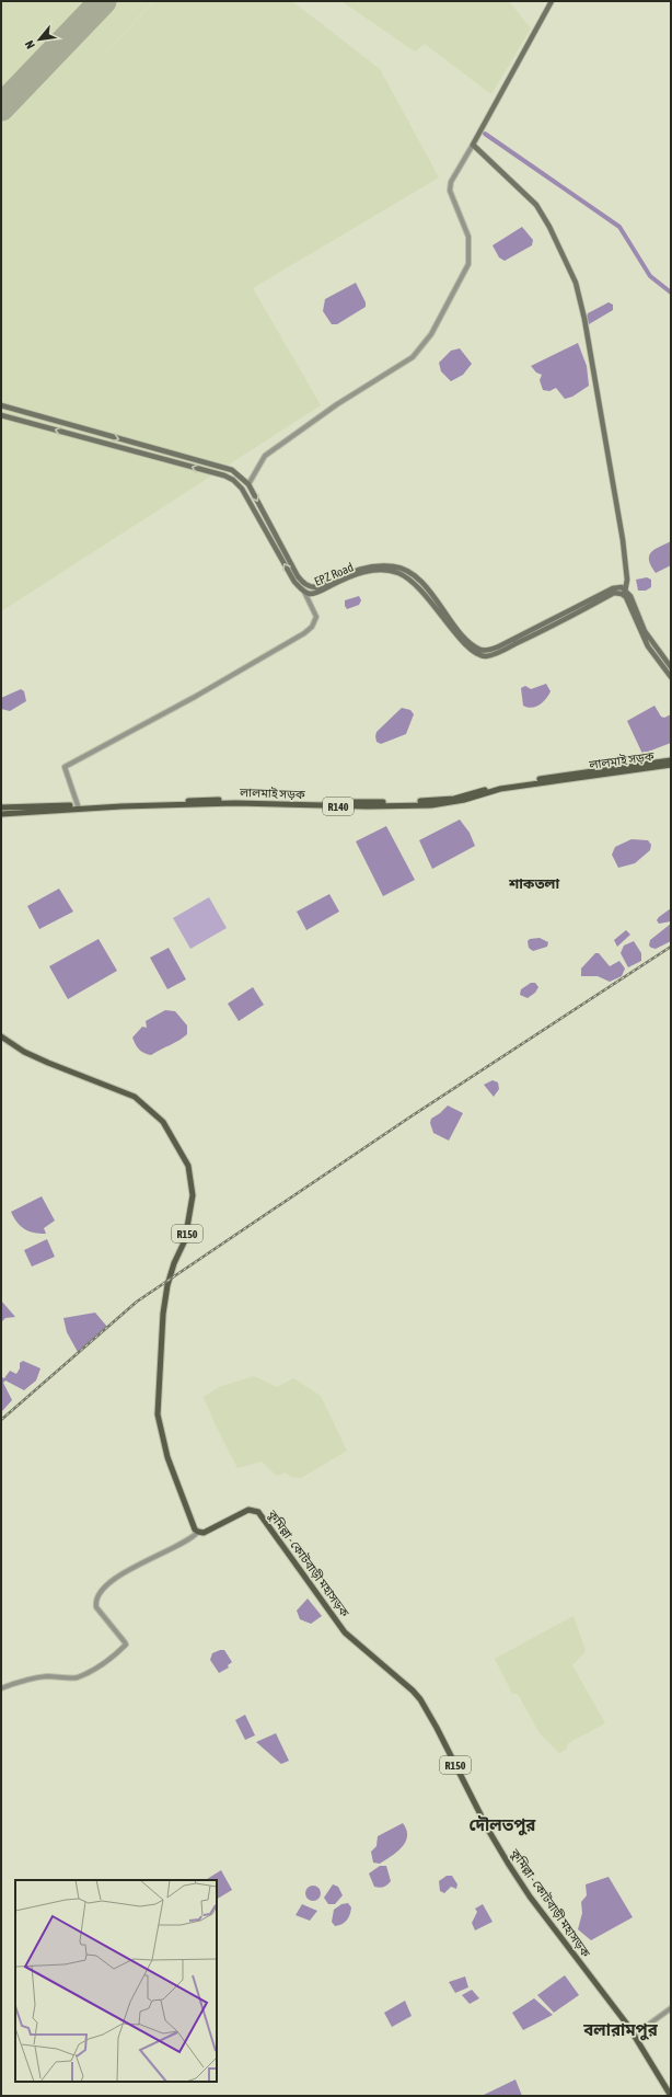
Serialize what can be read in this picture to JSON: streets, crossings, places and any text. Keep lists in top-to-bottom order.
{
  "streets": {
    "main road": [
      "EPZ Road",
      "লালমাই সড়ক",
      "R140",
      "R150",
      "কুমিল্লা - কোটবাড়ী মহাসড়ক"
    ]
  },
  "crossings": [
    ["R150", "কুমিল্লা - কোটবাড়ী মহাসড়ক"]
  ],
  "districts": ["শাকতলা", "দৌলতপুর", "বলারামপুর"],
  "north": "bottom left"
}
